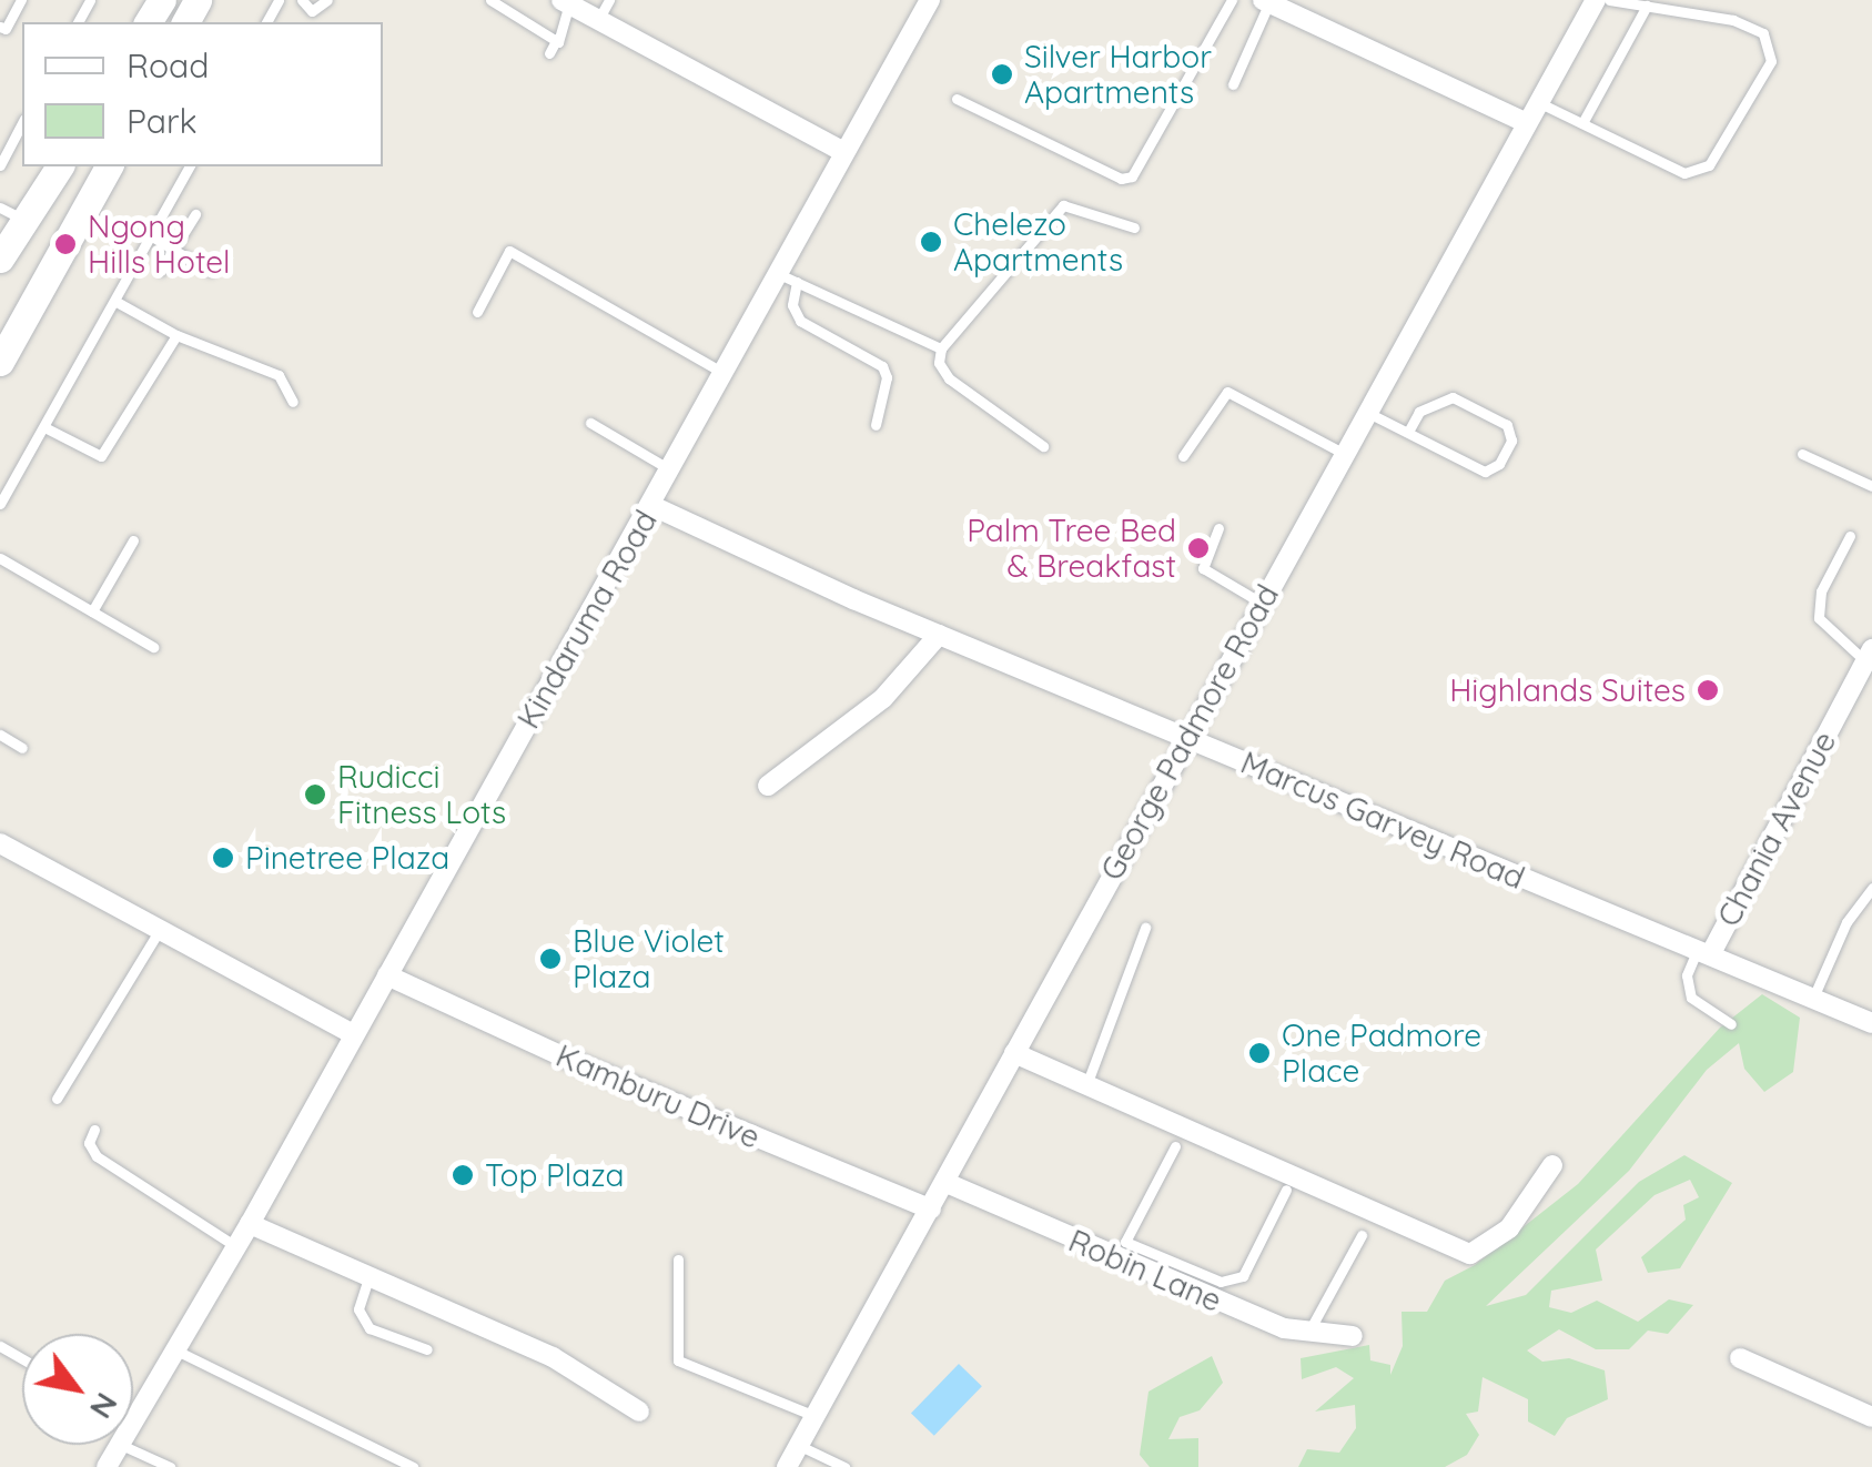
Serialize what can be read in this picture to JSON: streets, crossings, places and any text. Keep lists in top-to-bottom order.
{
  "streets": {
    "street": [
      "Kindaruma Road",
      "George Padmore Road",
      "Marcus Garvey Road",
      "Chania Avenue",
      "Kamburu Drive",
      "Robin Lane"
    ]
  },
  "crossings": [
    ["Kindaruma Road", "Marcus Garvey Road"],
    ["Kindaruma Road", "Kamburu Drive"],
    ["George Padmore Road", "Marcus Garvey Road"],
    ["George Padmore Road", "Kamburu Drive"],
    ["George Padmore Road", "Robin Lane"],
    ["Marcus Garvey Road", "Chania Avenue"]
  ],
  "places": [
    "Silver Harbor Apartments",
    "Chelezo Apartments",
    "Ngong Hills Hotel",
    "Palm Tree Bed & Breakfast",
    "Highlands Suites",
    "Rudicci Fitness Lots",
    "Pinetree Plaza",
    "Blue Violet Plaza",
    "One Padmore Place",
    "Top Plaza"
  ],
  "legend": ["Road", "Park"],
  "north": "bottom right"
}
